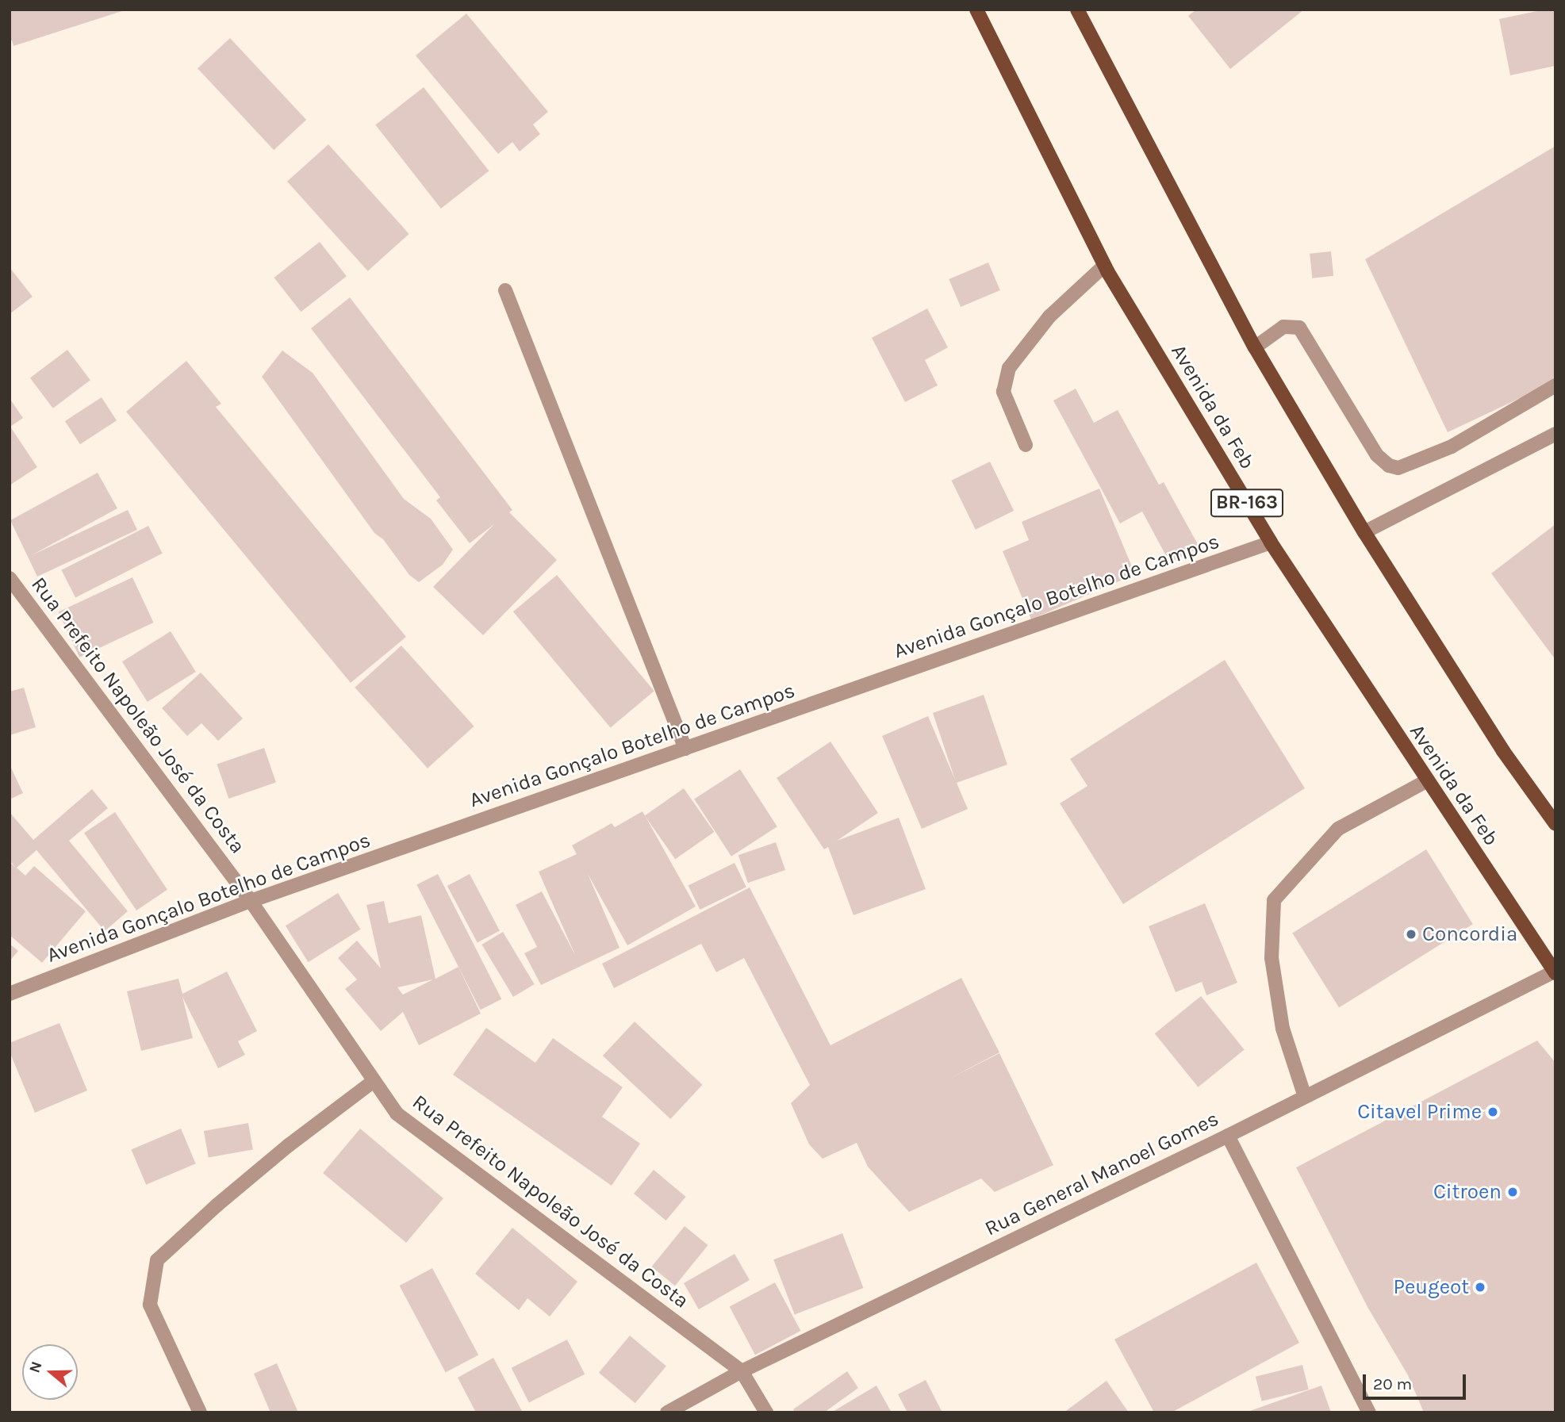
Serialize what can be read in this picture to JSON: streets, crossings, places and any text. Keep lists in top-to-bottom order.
{
  "streets": {
    "main road": ["Avenida da Feb", "BR-163"],
    "street": ["Avenida Gonçalo Botelho de Campos", "Rua Prefeito Napoleão José da Costa", "Rua General Manoel Gomes"]
  },
  "crossings": [
    ["Avenida da Feb", "Avenida Gonçalo Botelho de Campos"],
    ["Avenida da Feb", "Rua General Manoel Gomes"],
    ["Avenida Gonçalo Botelho de Campos", "Rua Prefeito Napoleão José da Costa"],
    ["Rua Prefeito Napoleão José da Costa", "Rua General Manoel Gomes"]
  ],
  "places": [
    "Concordia",
    "Citavel Prime",
    "Citroen",
    "Peugeot"
  ],
  "scale_bar": "20 m",
  "north": "left"
}
